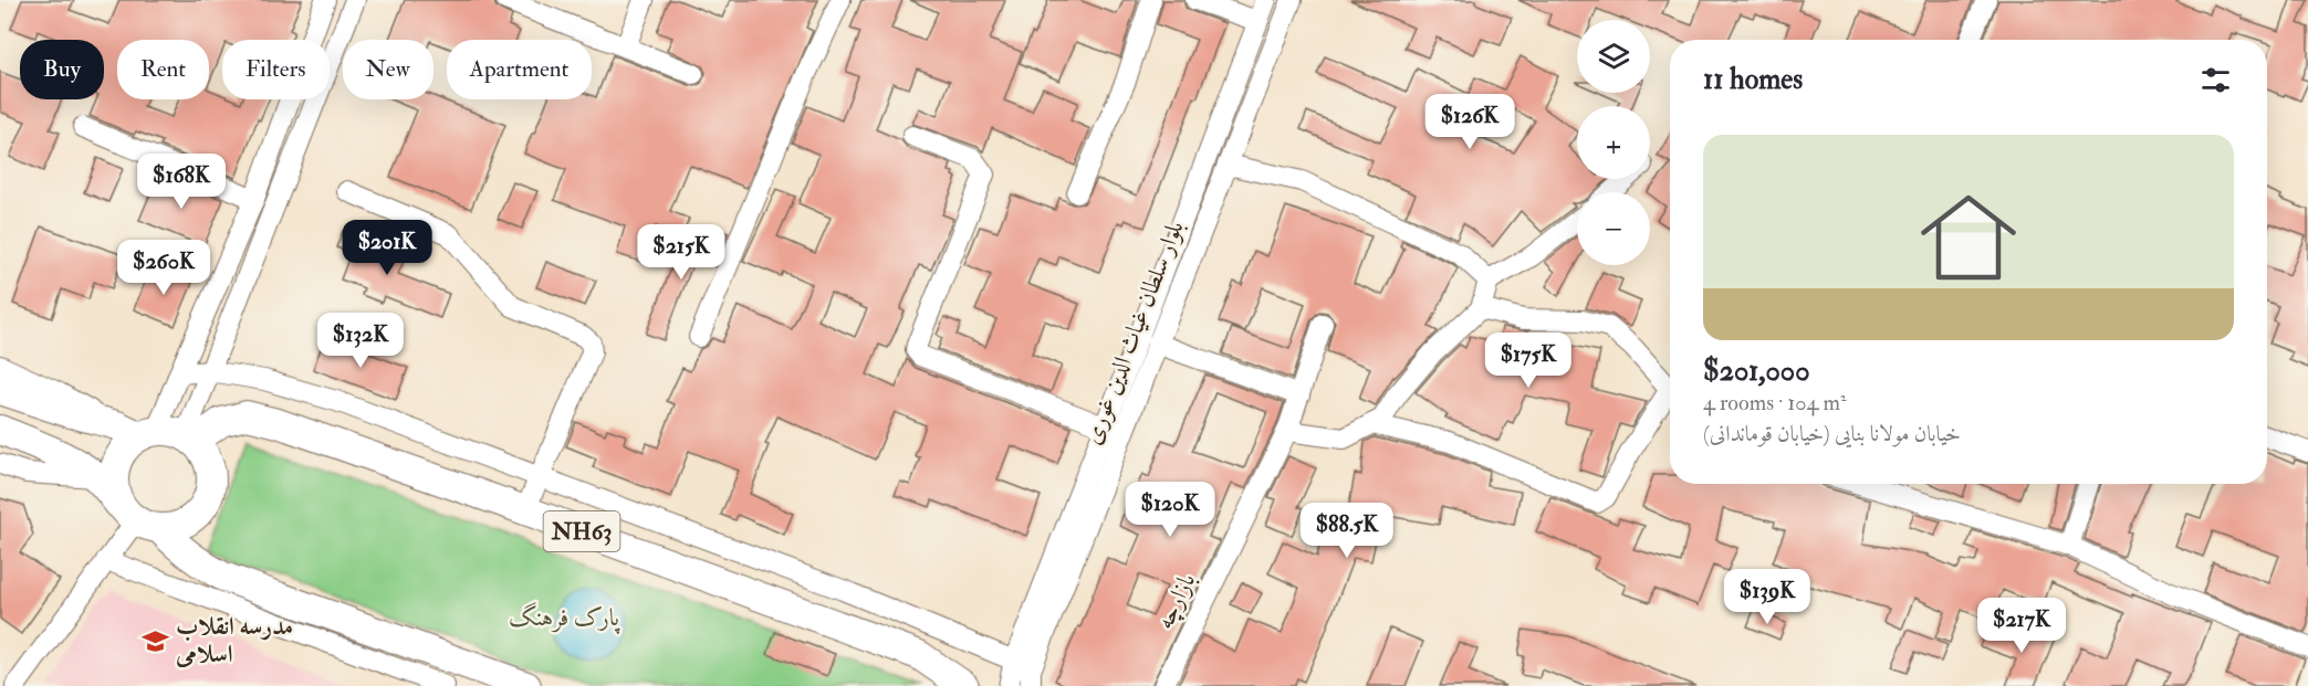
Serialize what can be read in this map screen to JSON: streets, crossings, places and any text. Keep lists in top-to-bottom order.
{
  "streets": {
    "highway": ["NH63"],
    "street": ["بلوار سلطان غیاث الدین غوری", "بازارچه"]
  },
  "parks": ["پارک فرهنگ"],
  "places": {
    "school or university": ["مدرسه انقلاب اسلامی"]
  },
  "page": {
    "map_buttons": ["+", "−"],
    "chip": [
      "Buy",
      "Rent",
      "Filters",
      "New",
      "Apartment"
    ],
    "heading": "11 homes",
    "price": [
      "$126K",
      "$168K",
      "$201K",
      "$215K",
      "$260K",
      "$132K",
      "$175K",
      "$120K",
      "$88.5K",
      "$139K",
      "$217K"
    ],
    "list": [
      {
        "name": "$201,000",
        "note": "4 rooms · 104 m² · خیابان مولانا بنایی (خیابان قوماندانی)"
      }
    ]
  }
}
